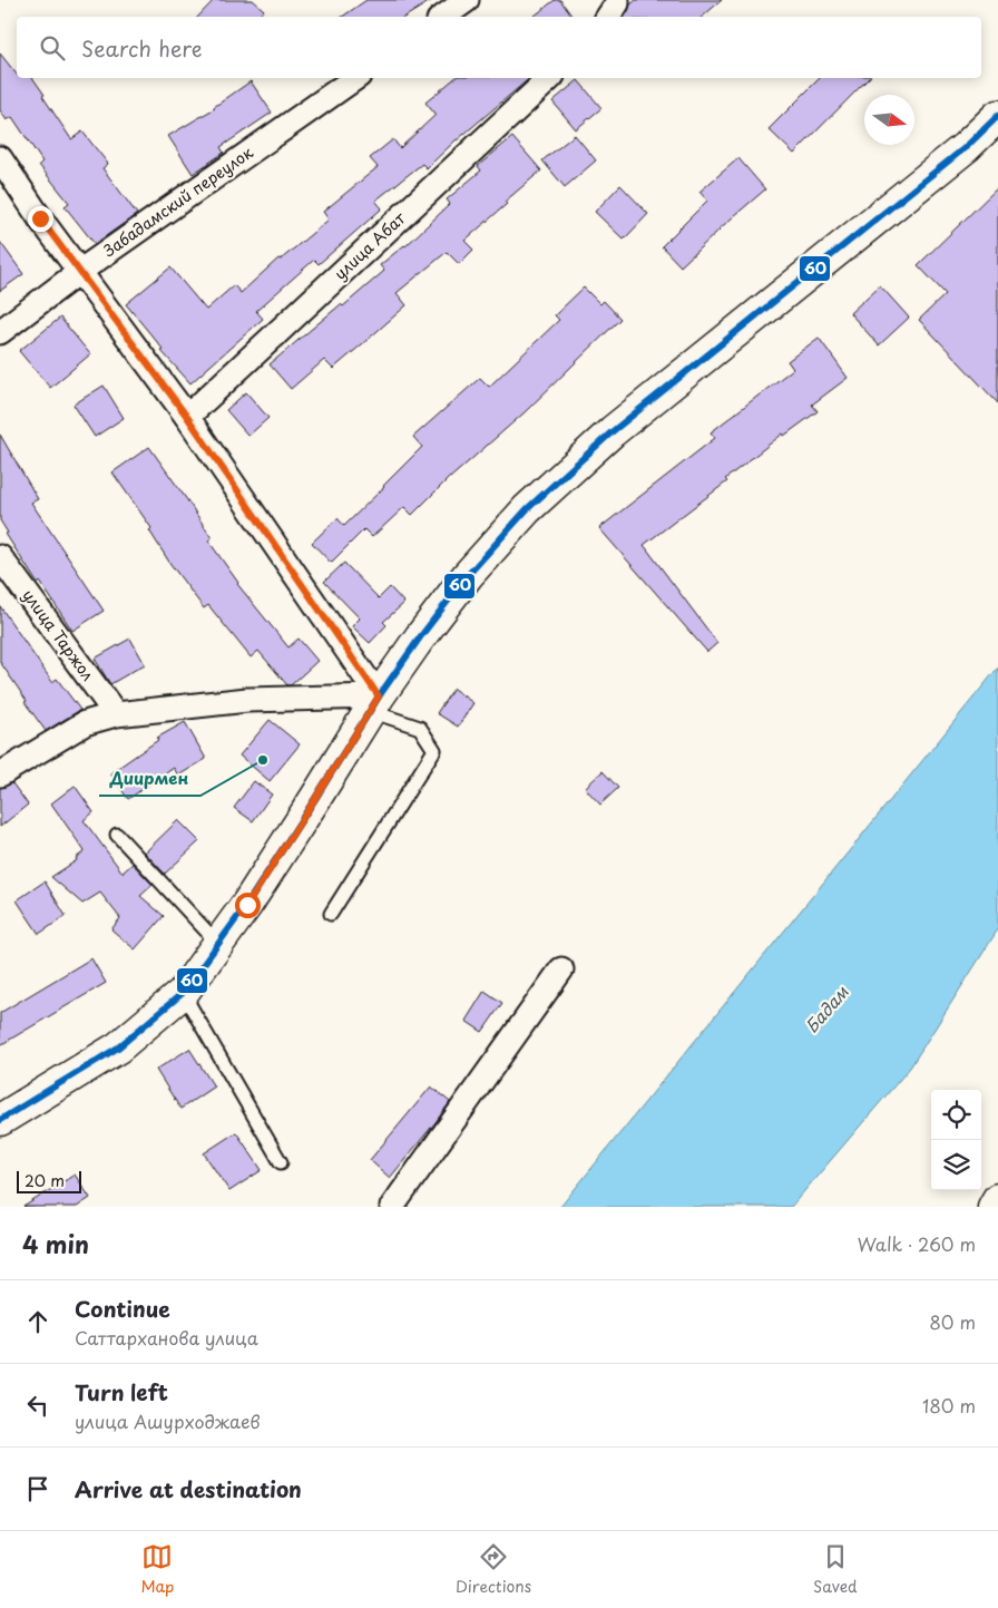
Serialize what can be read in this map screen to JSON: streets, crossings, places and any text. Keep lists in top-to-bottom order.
{
  "streets": {
    "street": ["Забадамский переулок", "улица Абат", "улица Таржол"]
  },
  "water": ["Бадам"],
  "places": ["Диирмен"],
  "lines": ["transit line 60"],
  "scale_bar": "20 m",
  "north": "right",
  "page": {
    "search": "Search here",
    "scale": "20 m",
    "heading": ["4 min", "Walk · 260 m"],
    "list": [
      ["Continue", "Саттарханова улица", "80 m"],
      ["Turn left", "улица Ашурходжаев", "180 m"],
      "Arrive at destination"
    ],
    "nav": ["Map", "Directions", "Saved"]
  }
}
